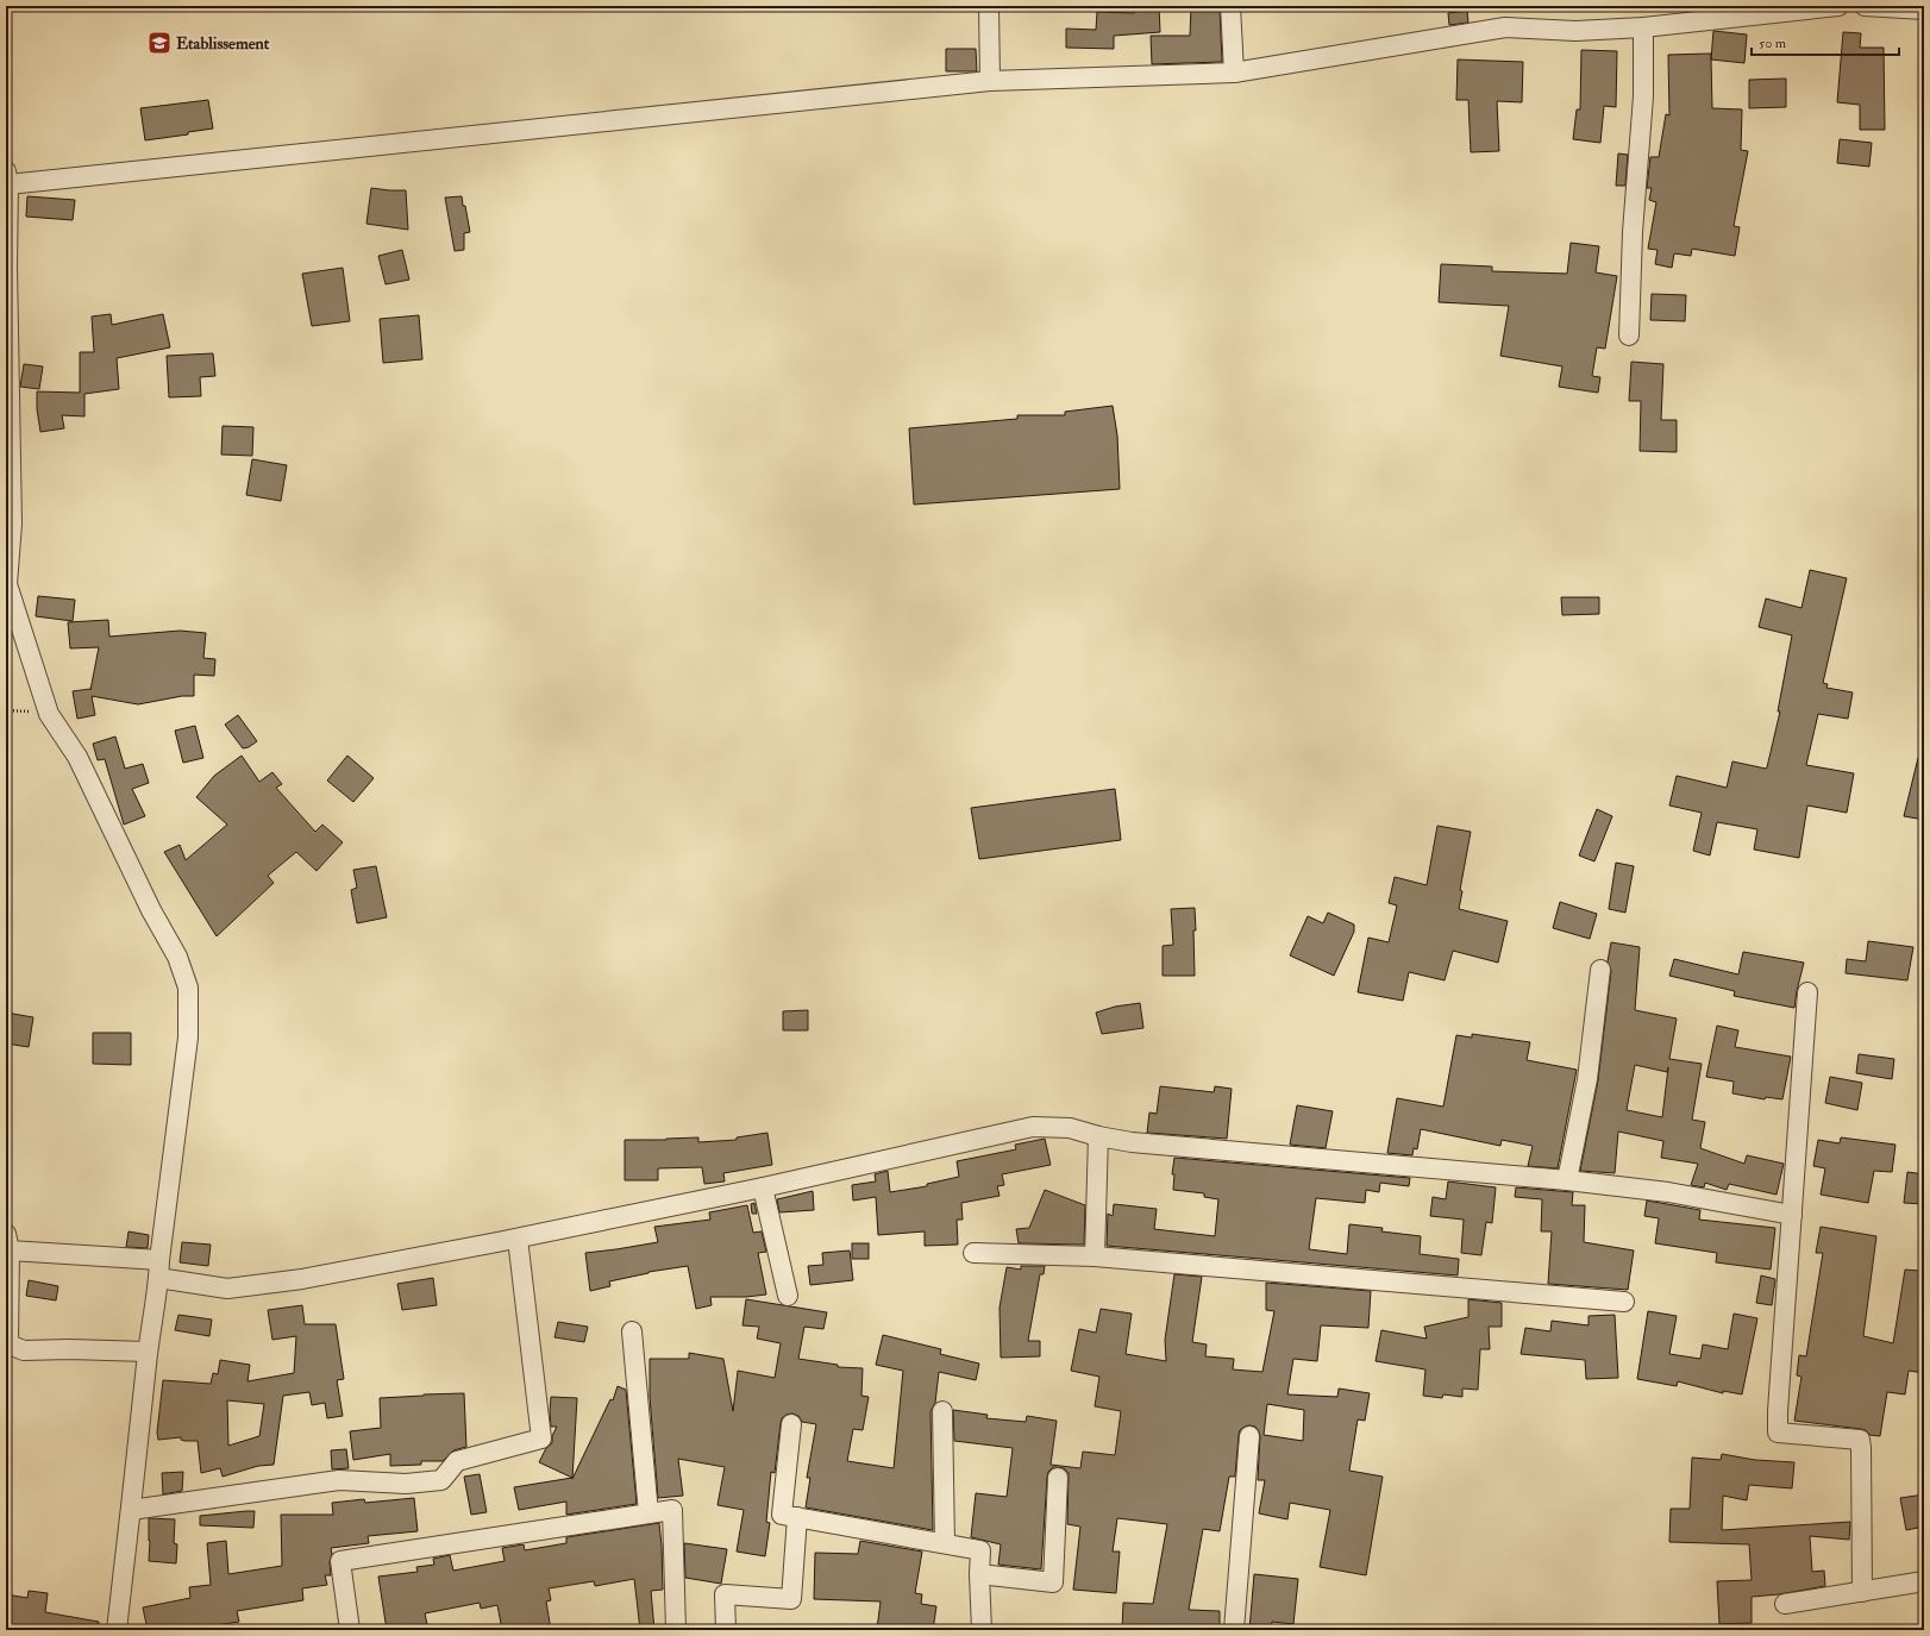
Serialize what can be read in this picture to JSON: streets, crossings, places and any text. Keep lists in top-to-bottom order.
{
  "places": {
    "school or university": ["Etablissement"]
  },
  "scale_bar": "50 m"
}
